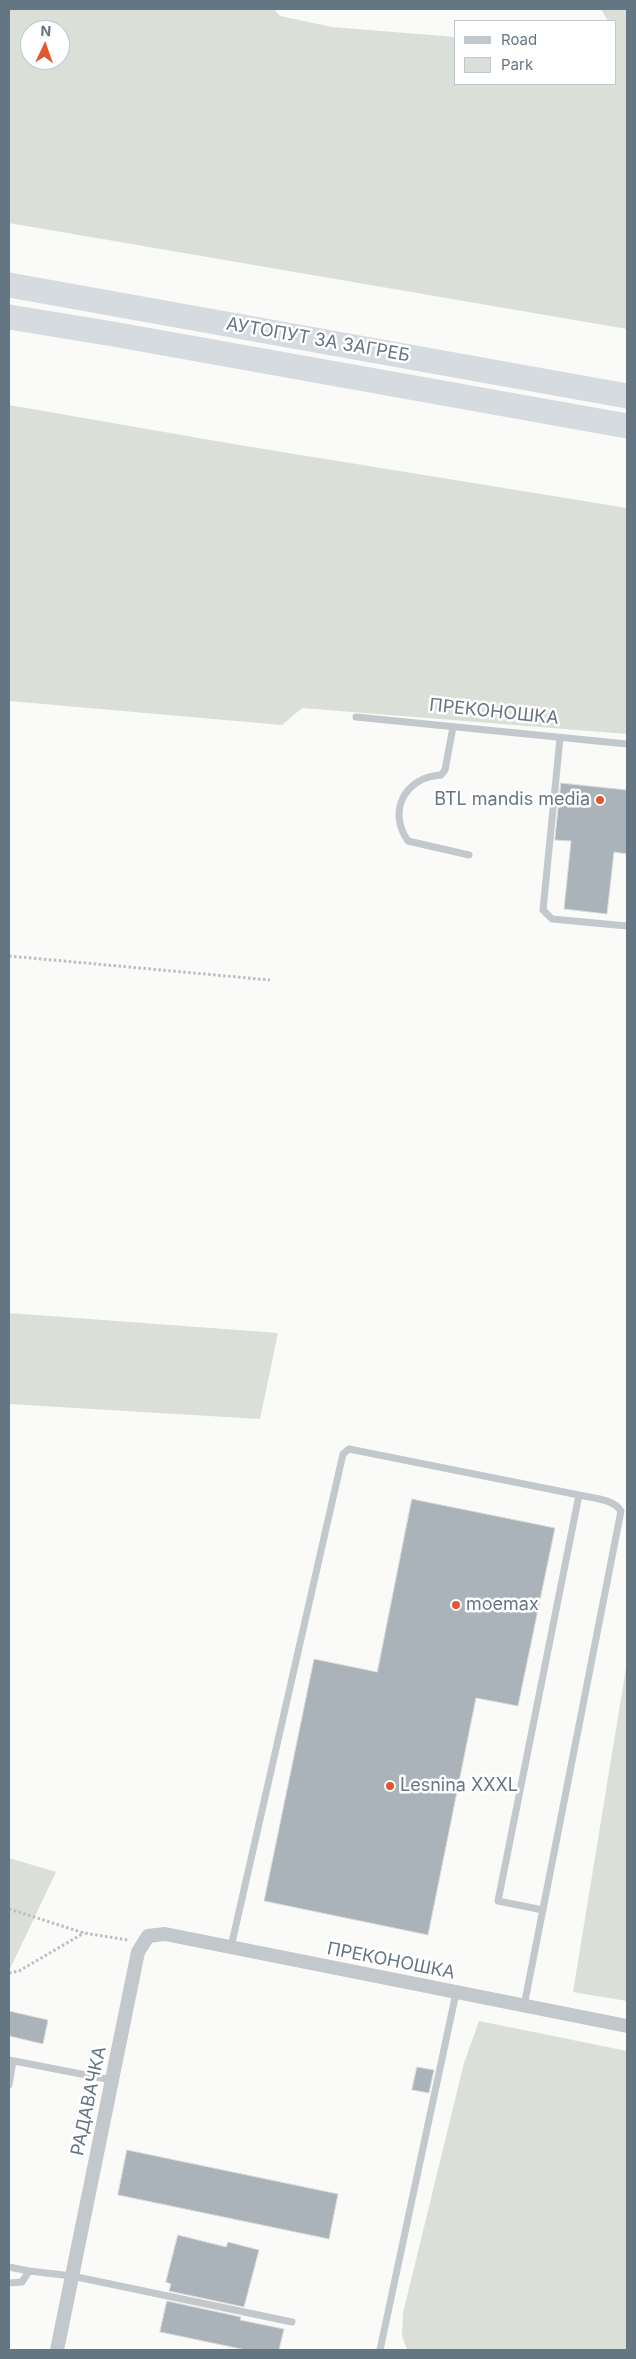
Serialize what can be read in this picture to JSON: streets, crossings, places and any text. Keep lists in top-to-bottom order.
{
  "streets": {
    "highway": ["АУТОПУТ ЗА ЗАГРЕБ"],
    "street": ["ПРЕКОНОШКА", "РАДАВАЧКА"]
  },
  "crossings": [
    ["ПРЕКОНОШКА", "РАДАВАЧКА"]
  ],
  "places": ["BTL mandis media", "moemax", "Lesnina XXXL"],
  "legend": ["Road", "Park"],
  "north": "top"
}
